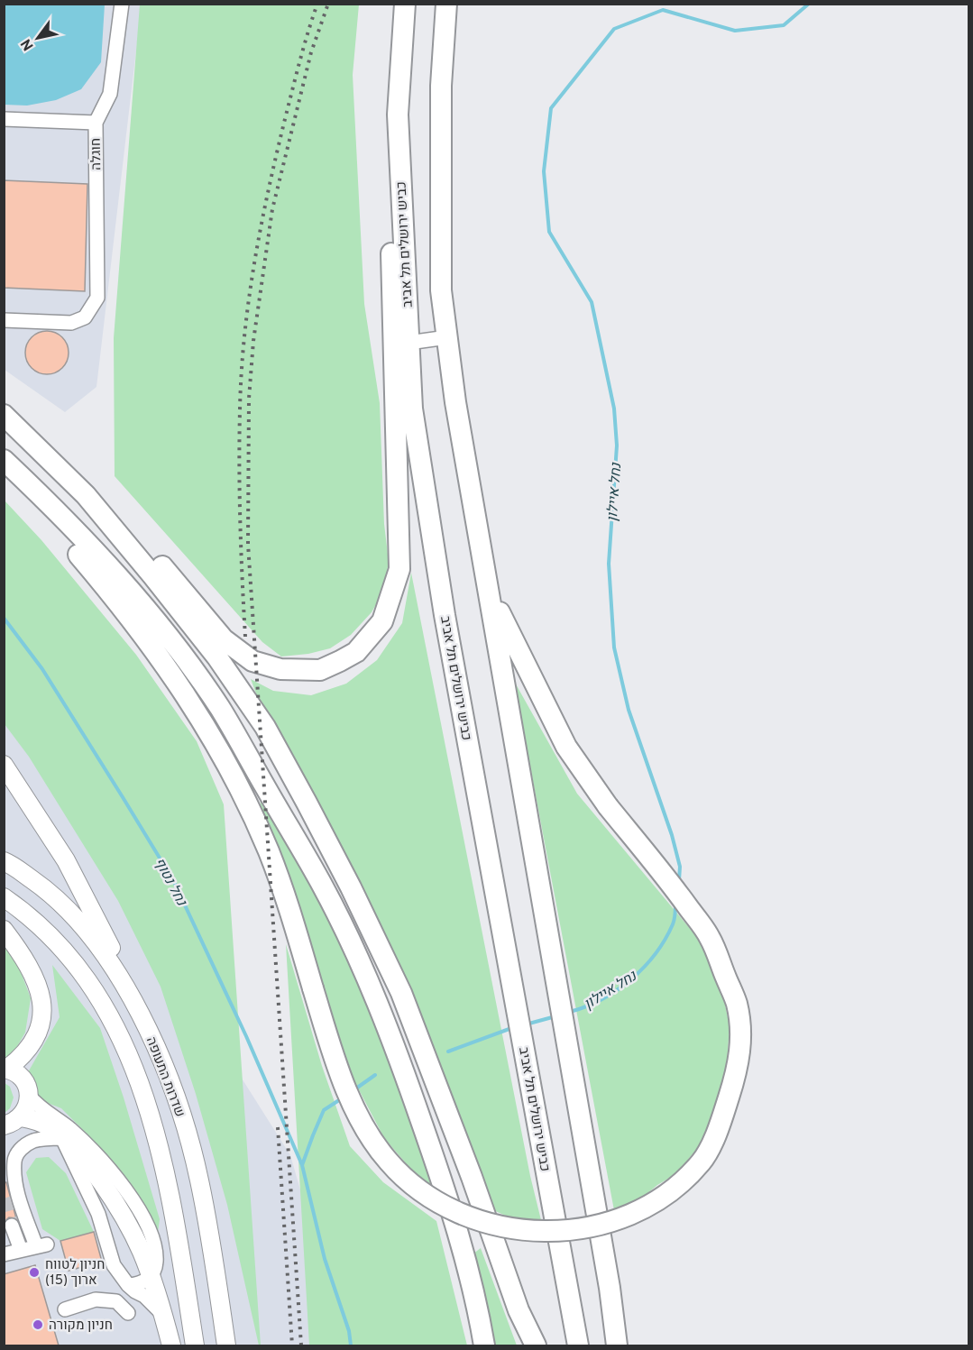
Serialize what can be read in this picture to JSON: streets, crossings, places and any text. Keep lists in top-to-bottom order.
{
  "streets": {
    "highway": ["כביש ירושלים תל אביב"],
    "main road": ["שדרות התעופה"],
    "street": ["חוגלה"]
  },
  "water": ["נחל איילון", "נחל נטוף"],
  "places": ["חניון לטווח ארוך (15)", "חניון מקורה"],
  "north": "bottom left"
}
